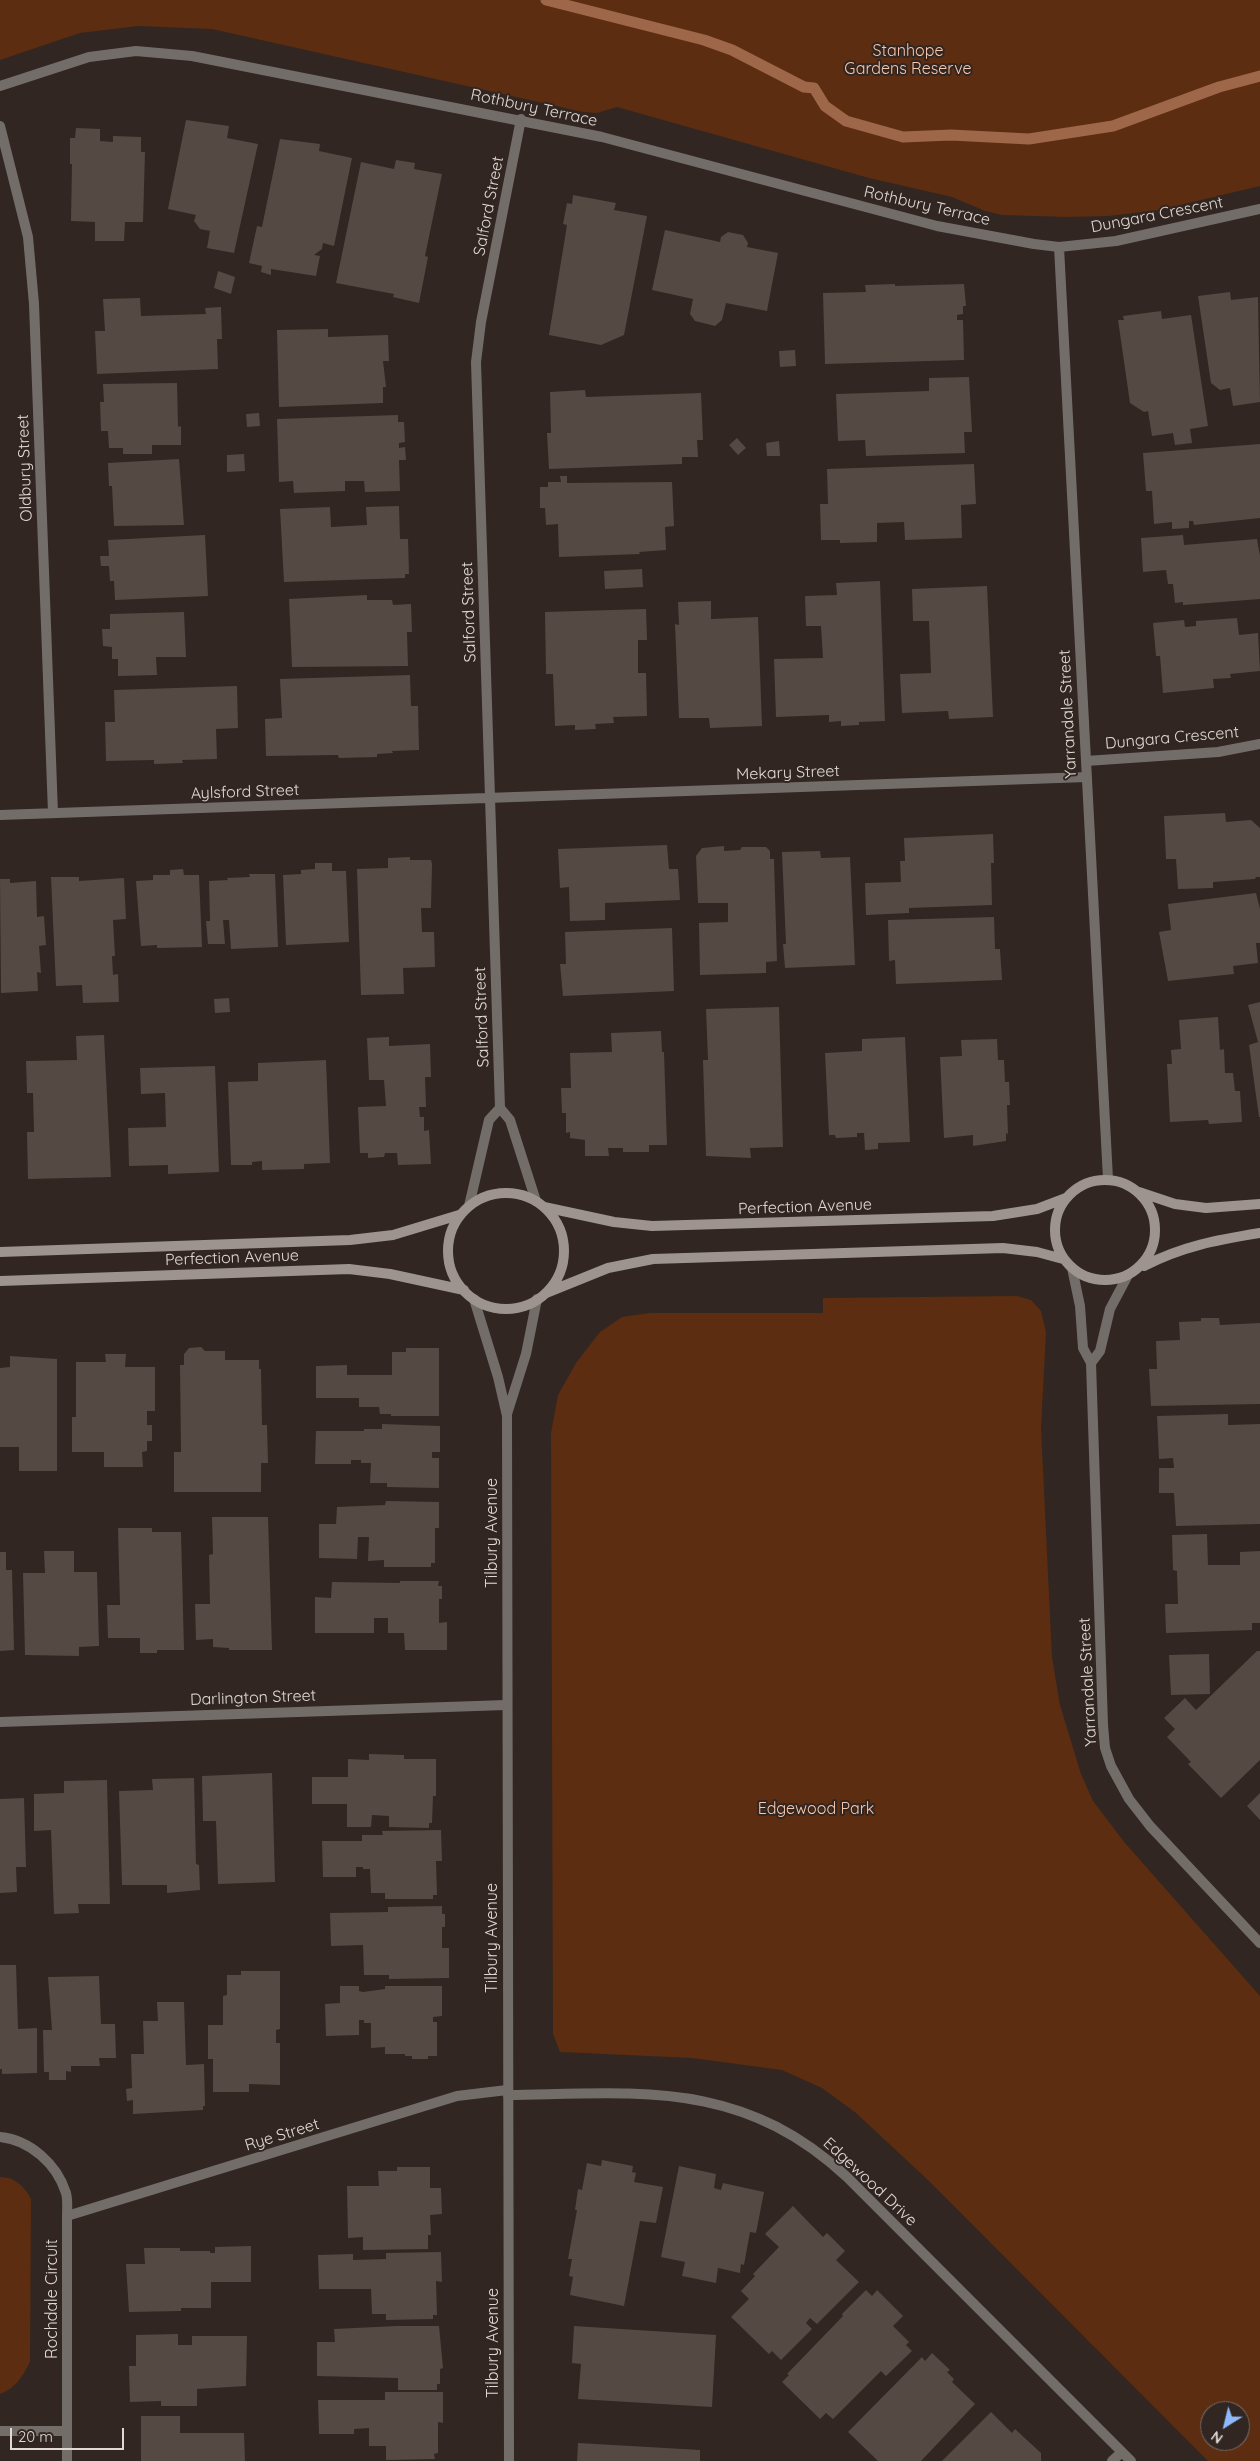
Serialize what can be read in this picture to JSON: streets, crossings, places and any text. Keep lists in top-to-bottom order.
{
  "streets": {
    "main road": ["Perfection Avenue"],
    "street": [
      "Rothbury Terrace",
      "Salford Street",
      "Dungara Crescent",
      "Oldbury Street",
      "Yarrandale Street",
      "Mekary Street",
      "Aylsford Street",
      "Tilbury Avenue",
      "Darlington Street",
      "Rye Street",
      "Edgewood Drive",
      "Rochdale Circuit"
    ]
  },
  "crossings": [
    ["Rothbury Terrace", "Salford Street"],
    ["Rothbury Terrace", "Dungara Crescent"],
    ["Rothbury Terrace", "Yarrandale Street"],
    ["Salford Street", "Mekary Street"],
    ["Salford Street", "Aylsford Street"],
    ["Salford Street", "Perfection Avenue"],
    ["Salford Street", "Tilbury Avenue"],
    ["Dungara Crescent", "Yarrandale Street"],
    ["Oldbury Street", "Aylsford Street"],
    ["Yarrandale Street", "Mekary Street"],
    ["Yarrandale Street", "Perfection Avenue"],
    ["Mekary Street", "Aylsford Street"],
    ["Perfection Avenue", "Tilbury Avenue"],
    ["Tilbury Avenue", "Darlington Street"],
    ["Tilbury Avenue", "Rye Street"],
    ["Tilbury Avenue", "Edgewood Drive"],
    ["Rye Street", "Edgewood Drive"],
    ["Rye Street", "Rochdale Circuit"]
  ],
  "parks": ["Stanhope Gardens Reserve", "Edgewood Park"],
  "scale_bar": "20 m",
  "north": "bottom left"
}
